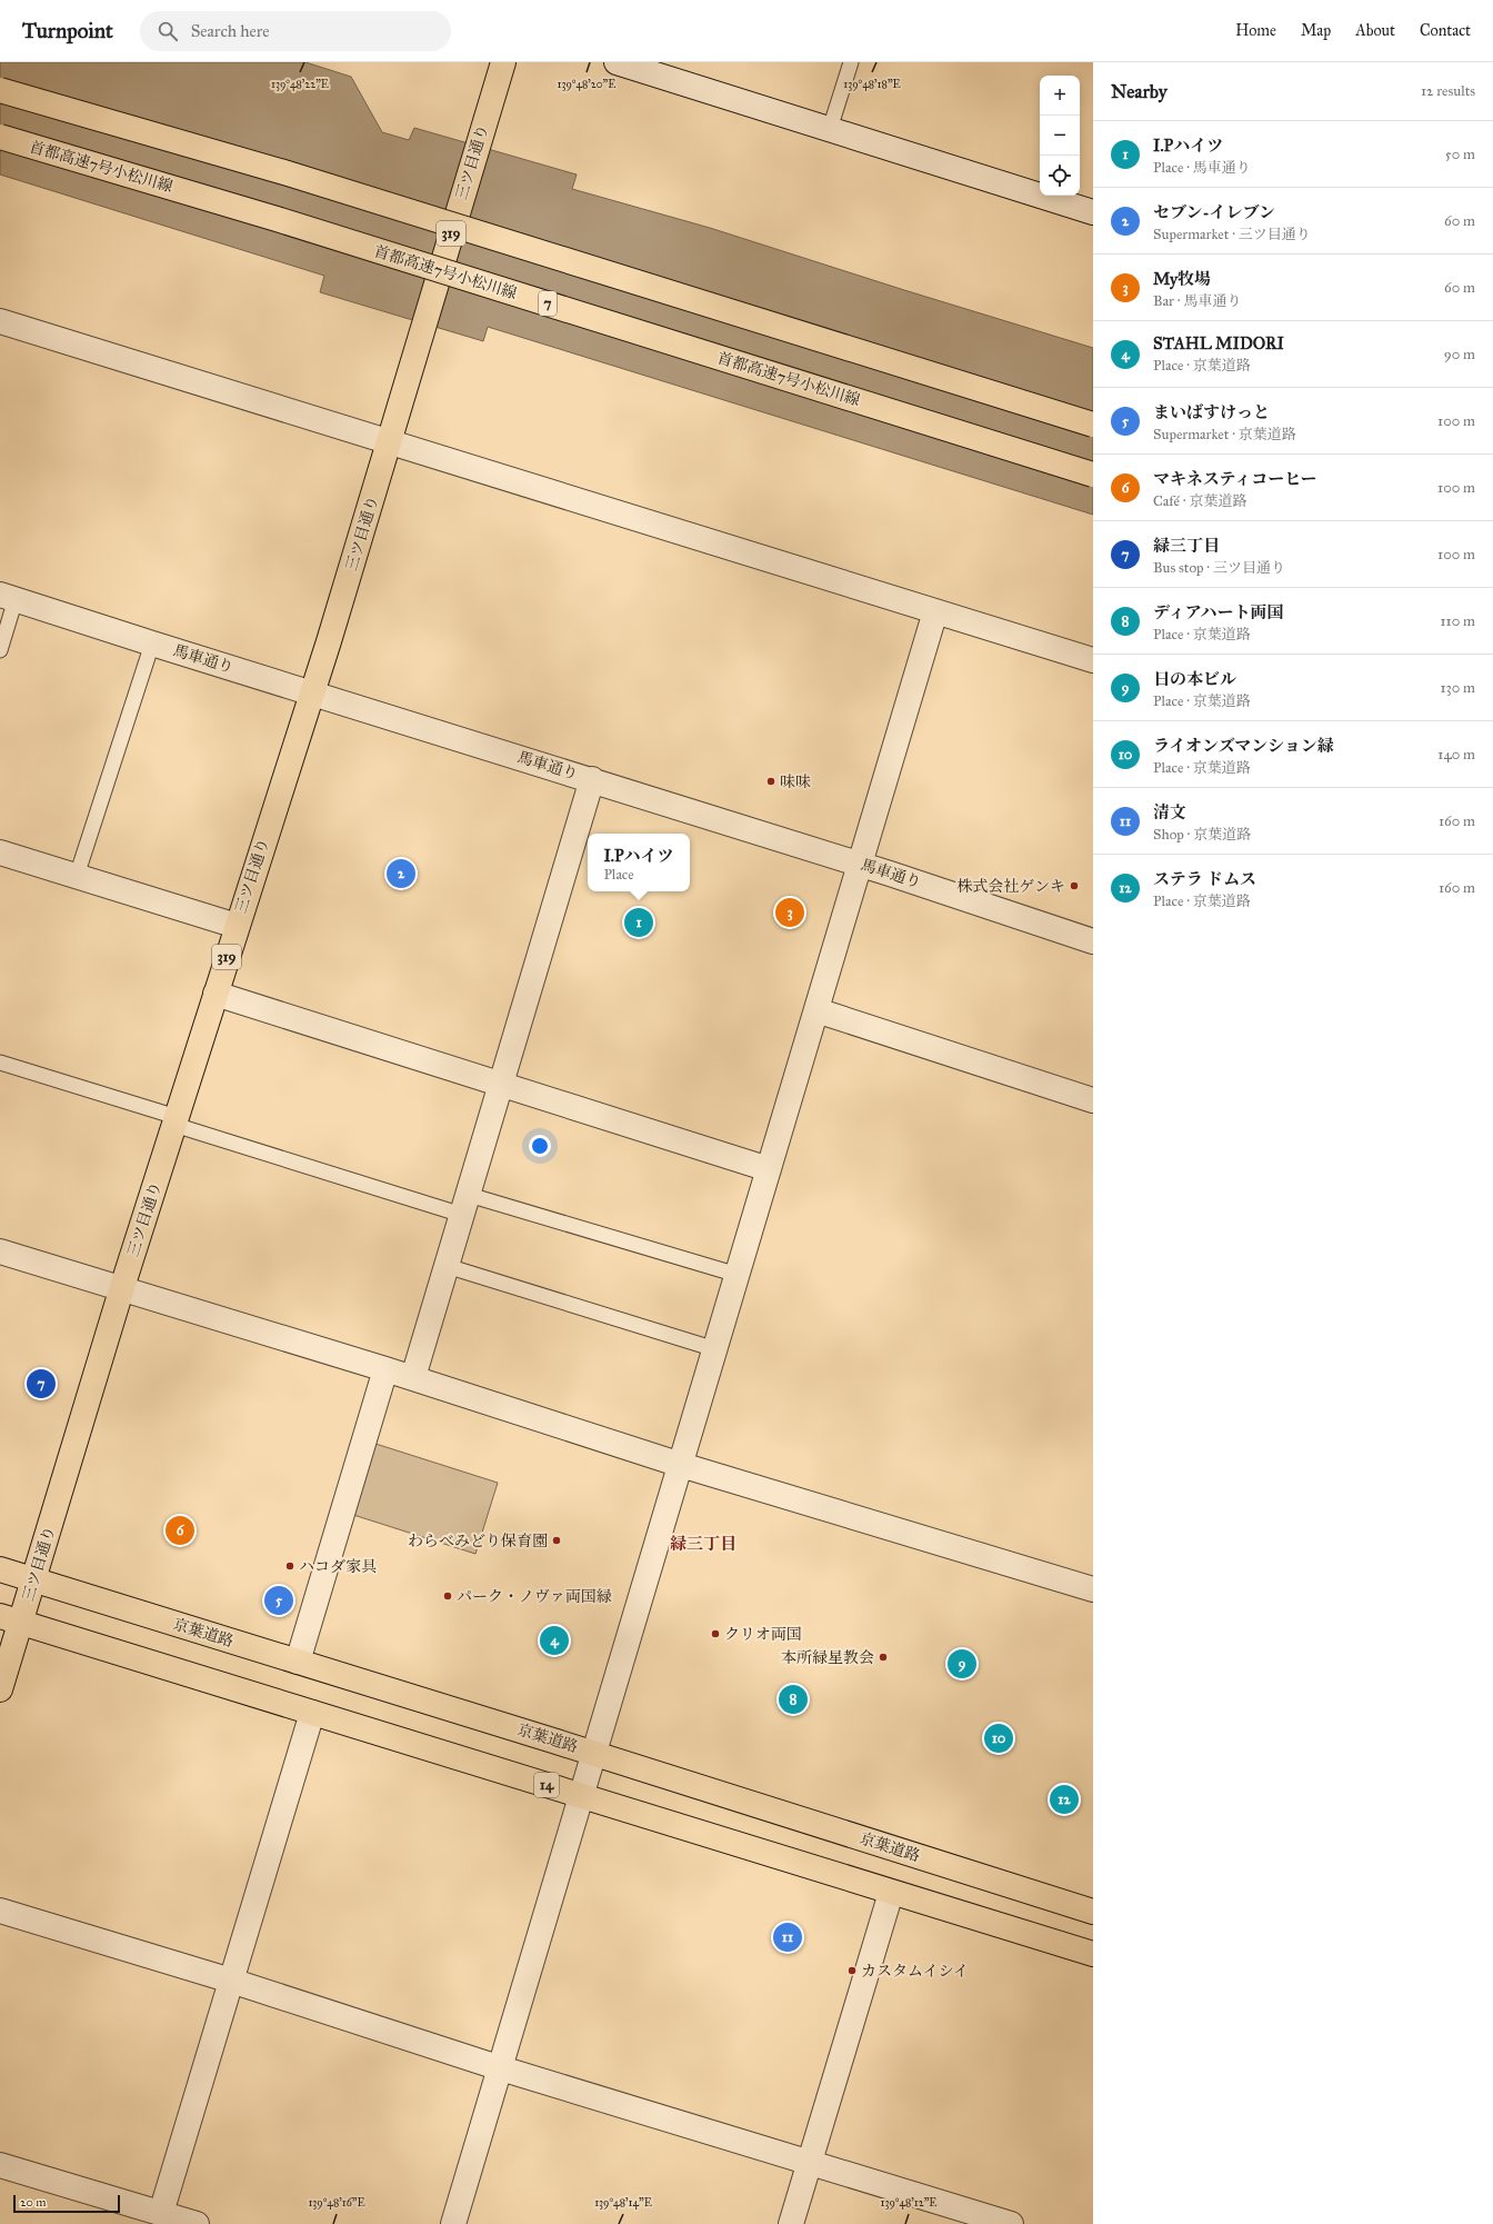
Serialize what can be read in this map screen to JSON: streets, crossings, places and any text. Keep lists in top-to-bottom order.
{
  "streets": {
    "main road": [
      "三ツ目通り",
      "首都高速7号小松川線",
      "319",
      "7",
      "京葉道路",
      "14"
    ],
    "street": ["馬車通り"]
  },
  "crossings": [
    ["三ツ目通り", "馬車通り"],
    ["三ツ目通り", "京葉道路"],
    ["三ツ目通り", "14"]
  ],
  "districts": ["緑三丁目"],
  "places": [
    "味味",
    "株式会社ゲンキ",
    "わらべみどり保育園",
    "ハコダ家具",
    "パーク・ノヴァ両国緑",
    "クリオ両国",
    "本所緑星教会",
    "カスタムイシイ"
  ],
  "scale_bar": "20 m",
  "page": {
    "header": "Turnpoint",
    "search": "Search here",
    "nav": [
      "Home",
      "Map",
      "About",
      "Contact"
    ],
    "heading": ["Nearby", "12 results"],
    "map_buttons": ["+", "−"],
    "list": [
      {
        "mark": "1",
        "name": "I.Pハイツ",
        "note": "Place · 馬車通り",
        "value": "50 m"
      },
      {
        "mark": "2",
        "name": "セブン-イレブン",
        "note": "Supermarket · 三ツ目通り",
        "value": "60 m"
      },
      {
        "mark": "3",
        "name": "My牧場",
        "note": "Bar · 馬車通り",
        "value": "60 m"
      },
      {
        "mark": "4",
        "name": "STAHL MIDORI",
        "note": "Place · 京葉道路",
        "value": "90 m"
      },
      {
        "mark": "5",
        "name": "まいばすけっと",
        "note": "Supermarket · 京葉道路",
        "value": "100 m"
      },
      {
        "mark": "6",
        "name": "マキネスティコーヒー",
        "note": "Café · 京葉道路",
        "value": "100 m"
      },
      {
        "mark": "7",
        "name": "緑三丁目",
        "note": "Bus stop · 三ツ目通り",
        "value": "100 m"
      },
      {
        "mark": "8",
        "name": "ディアハート両国",
        "note": "Place · 京葉道路",
        "value": "110 m"
      },
      {
        "mark": "9",
        "name": "日の本ビル",
        "note": "Place · 京葉道路",
        "value": "130 m"
      },
      {
        "mark": "10",
        "name": "ライオンズマンション緑",
        "note": "Place · 京葉道路",
        "value": "140 m"
      },
      {
        "mark": "11",
        "name": "清文",
        "note": "Shop · 京葉道路",
        "value": "160 m"
      },
      {
        "mark": "12",
        "name": "ステラ ドムス",
        "note": "Place · 京葉道路",
        "value": "160 m"
      }
    ],
    "popup": ["I.Pハイツ", "Place"],
    "pins": [
      "2",
      "3",
      "1",
      "7",
      "6",
      "5",
      "4",
      "9",
      "8",
      "10",
      "12",
      "11"
    ],
    "scale": "20 m"
  },
  "coordinates": [
    "139°48'22\"E",
    "139°48'20\"E",
    "139°48'18\"E",
    "139°48'16\"E",
    "139°48'14\"E",
    "139°48'12\"E"
  ]
}
